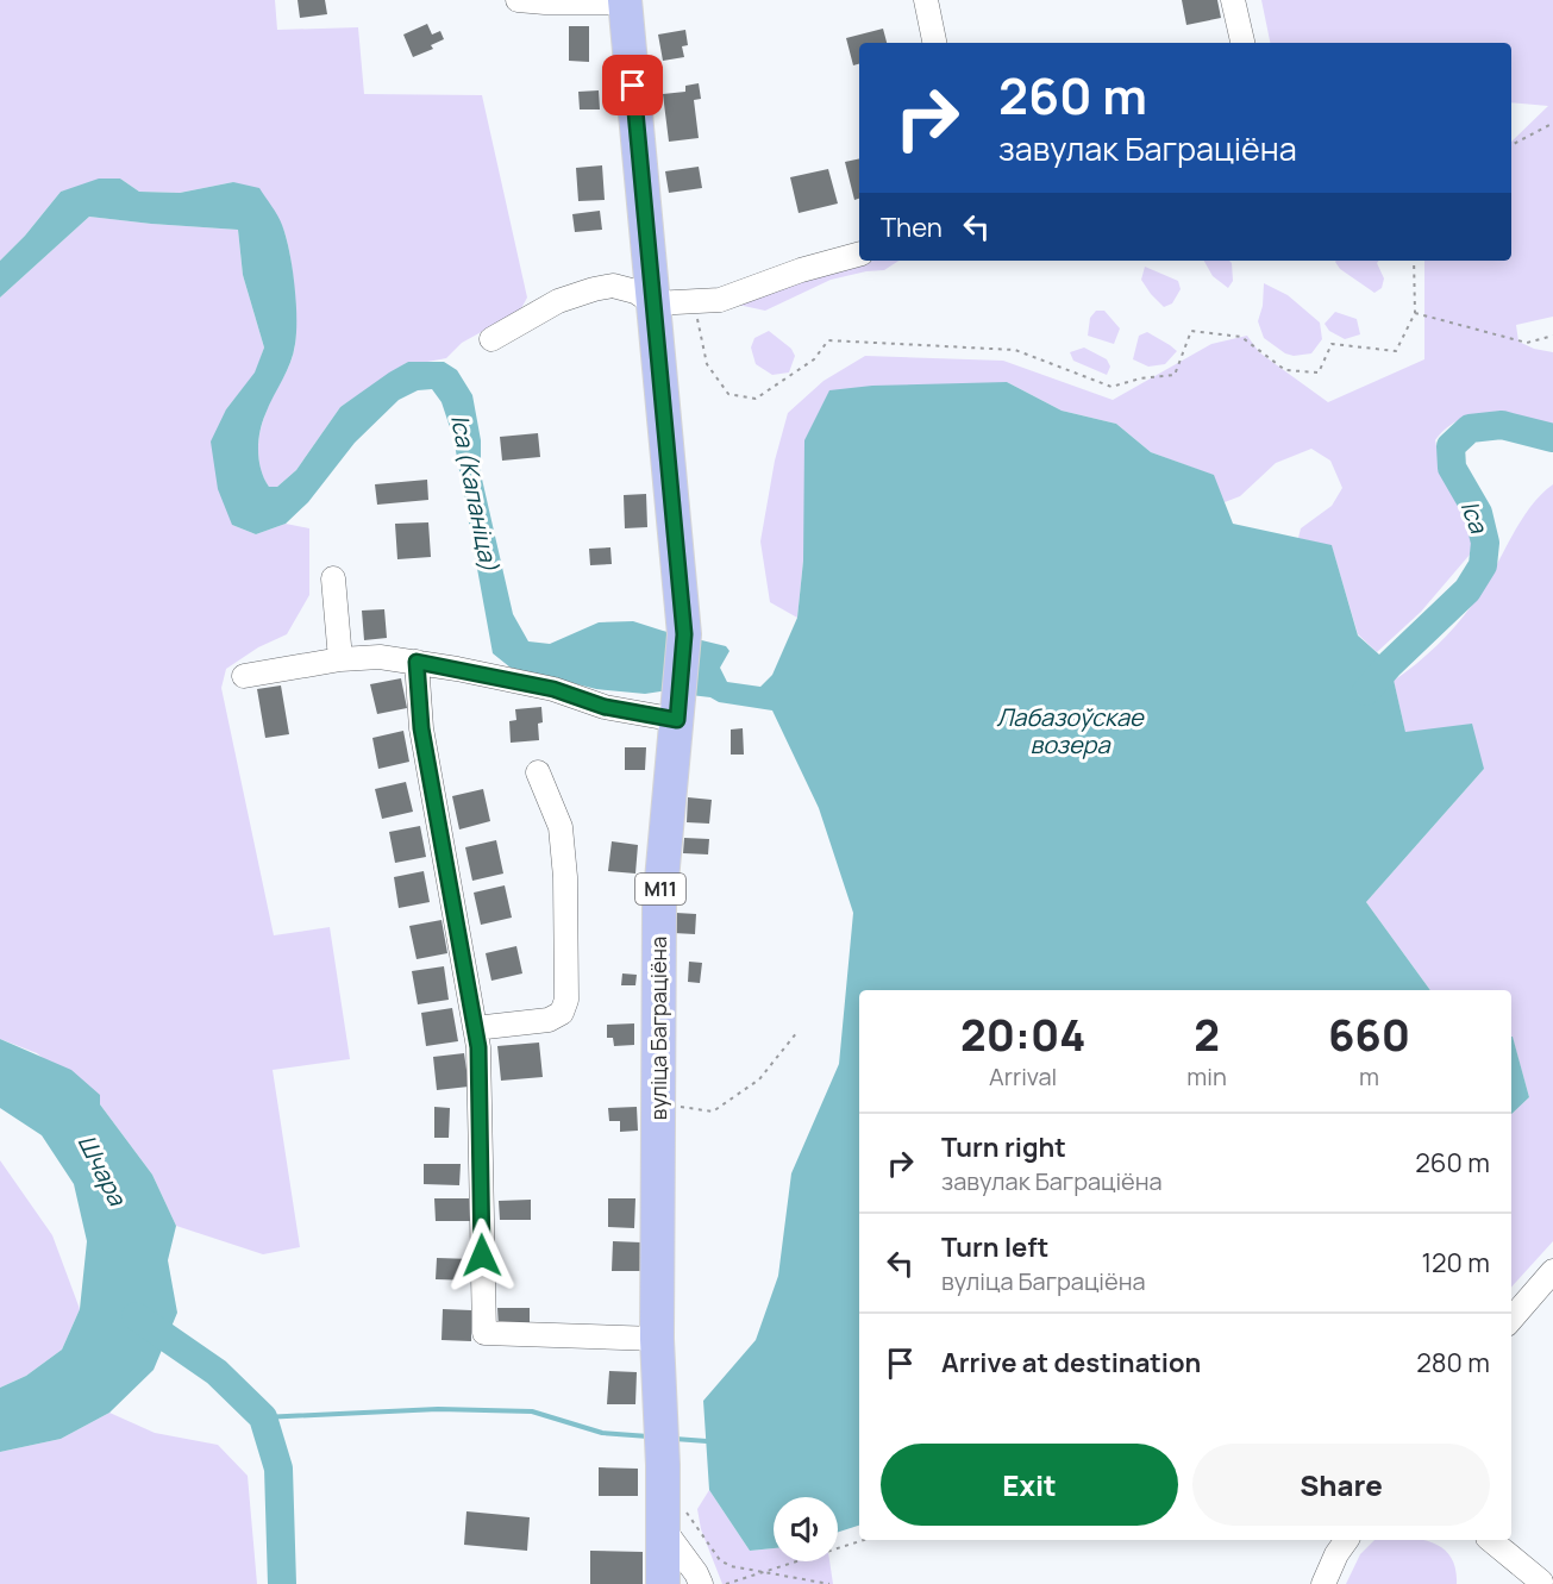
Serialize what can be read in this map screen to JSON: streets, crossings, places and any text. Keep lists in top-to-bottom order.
{
  "streets": {
    "highway": ["М11", "вуліца Баграціёна"]
  },
  "water": [
    "Іса (Капаніца)",
    "Іса",
    "Лабазоўскае возера",
    "Шчара"
  ],
  "page": {
    "turn": ["260 m", "завулак Баграціёна"],
    "then": "Then",
    "eta": [
      "20:04",
      "Arrival",
      "2",
      "min",
      "660",
      "m"
    ],
    "list": [
      {
        "name": "Turn right",
        "note": "завулак Баграціёна",
        "value": "260 m"
      },
      {
        "name": "Turn left",
        "note": "вуліца Баграціёна",
        "value": "120 m"
      },
      {
        "name": "Arrive at destination",
        "value": "280 m"
      }
    ],
    "buttons": ["Exit", "Share"]
  }
}
